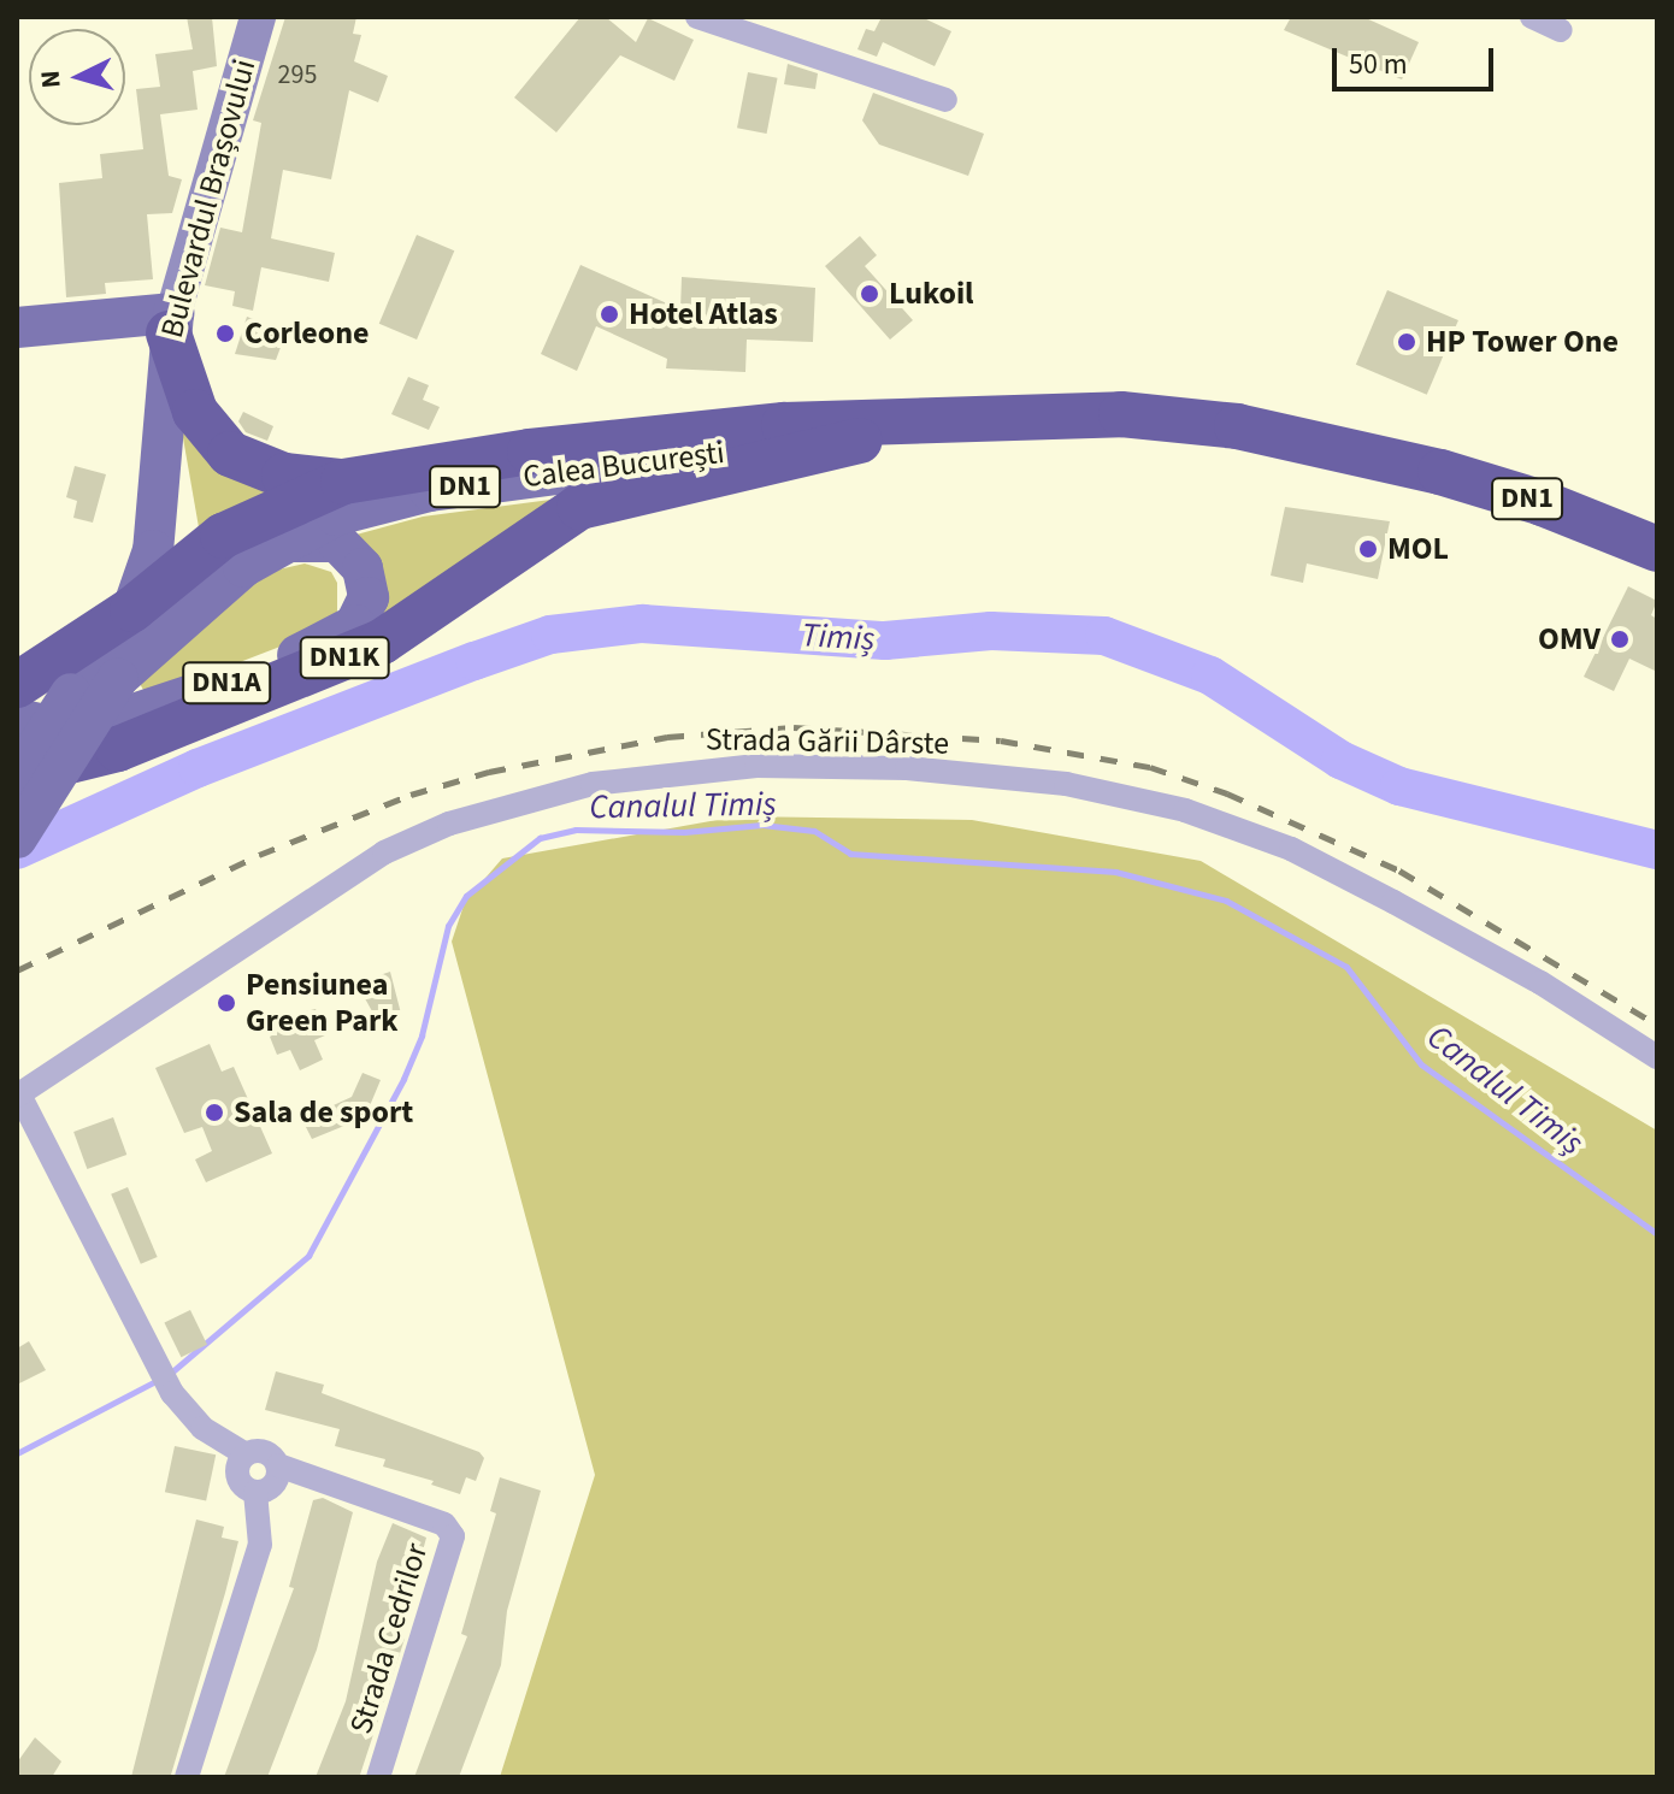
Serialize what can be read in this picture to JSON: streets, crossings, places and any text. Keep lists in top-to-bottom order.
{
  "streets": {
    "highway": ["Calea București", "DN1", "DN1K"],
    "main road": ["Bulevardul Brașovului", "DN1A"],
    "street": ["Strada Gării Dârste", "Strada Cedrilor"]
  },
  "crossings": [
    ["Bulevardul Brașovului", "Calea București"],
    ["Calea București", "DN1K"],
    ["Calea București", "DN1A"]
  ],
  "water": ["Timiș", "Canalul Timiș"],
  "places": [
    "Lukoil",
    "Hotel Atlas",
    "Corleone",
    "HP Tower One",
    "MOL",
    "OMV",
    "Pensiunea Green Park",
    "Sala de sport"
  ],
  "house_numbers": ["295"],
  "scale_bar": "50 m",
  "north": "left"
}
